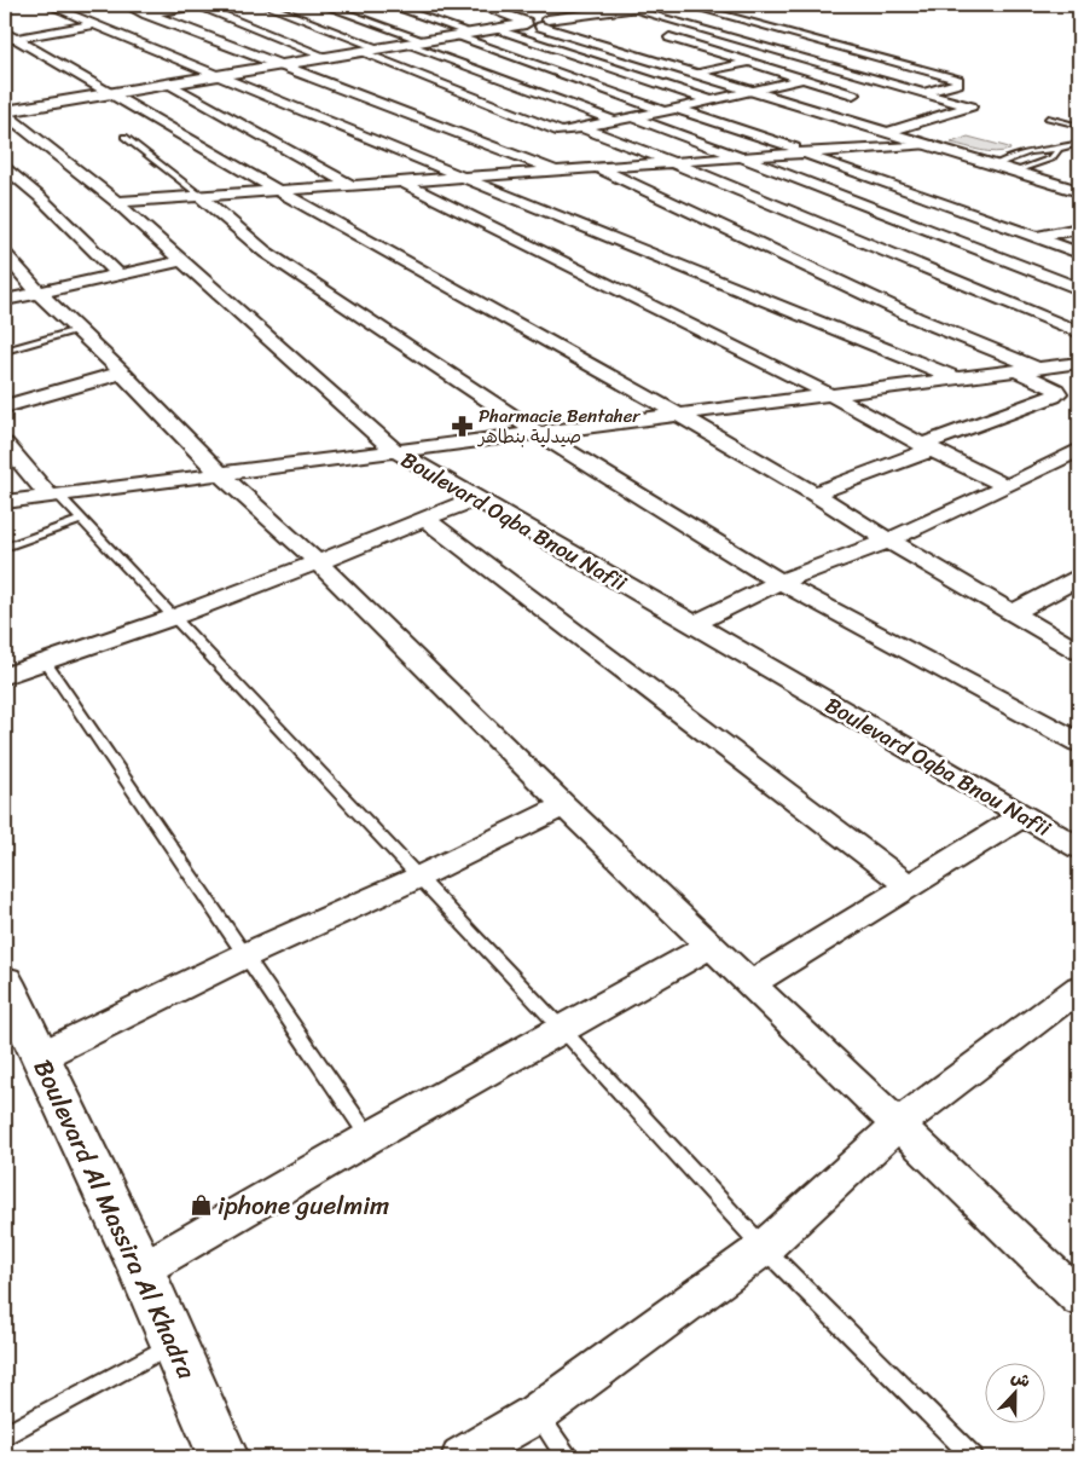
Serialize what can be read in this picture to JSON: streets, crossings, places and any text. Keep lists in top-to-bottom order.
{
  "streets": {
    "street": ["Boulevard Oqba Bnou Nafii", "Boulevard Al Massira Al Khadra"]
  },
  "places": {
    "pharmacy": ["Pharmacie Bentaher صيدلية بنطاهر"],
    "shop": ["iphone guelmim"]
  },
  "north": "top"
}
